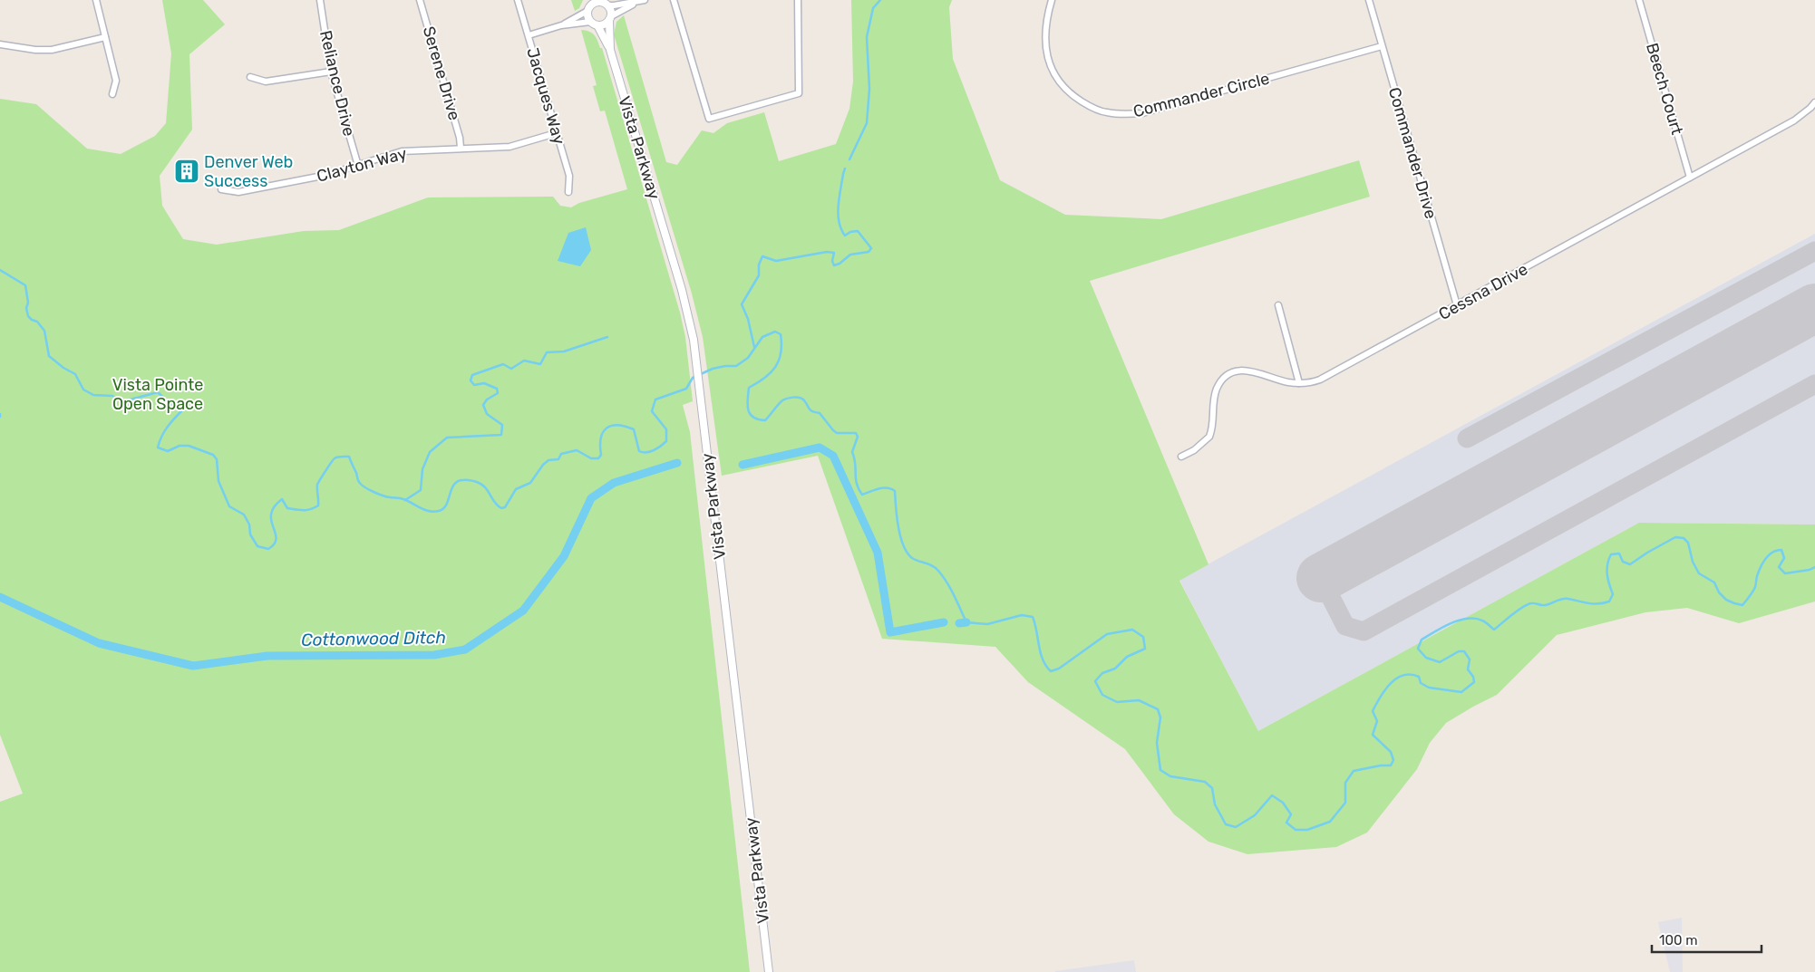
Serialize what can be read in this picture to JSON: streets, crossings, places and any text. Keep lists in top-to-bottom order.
{
  "streets": {
    "street": [
      "Serene Drive",
      "Reliance Drive",
      "Beech Court",
      "Commander Circle",
      "Jacques Way",
      "Vista Parkway",
      "Commander Drive",
      "Clayton Way",
      "Cessna Drive"
    ]
  },
  "crossings": [
    ["Serene Drive", "Clayton Way"],
    ["Reliance Drive", "Clayton Way"],
    ["Beech Court", "Cessna Drive"],
    ["Commander Circle", "Commander Drive"],
    ["Jacques Way", "Clayton Way"],
    ["Commander Drive", "Cessna Drive"]
  ],
  "water": ["Cottonwood Ditch"],
  "parks": ["Vista Pointe Open Space"],
  "places": {
    "building": ["Denver Web Success"]
  },
  "scale_bar": "100 m"
}
